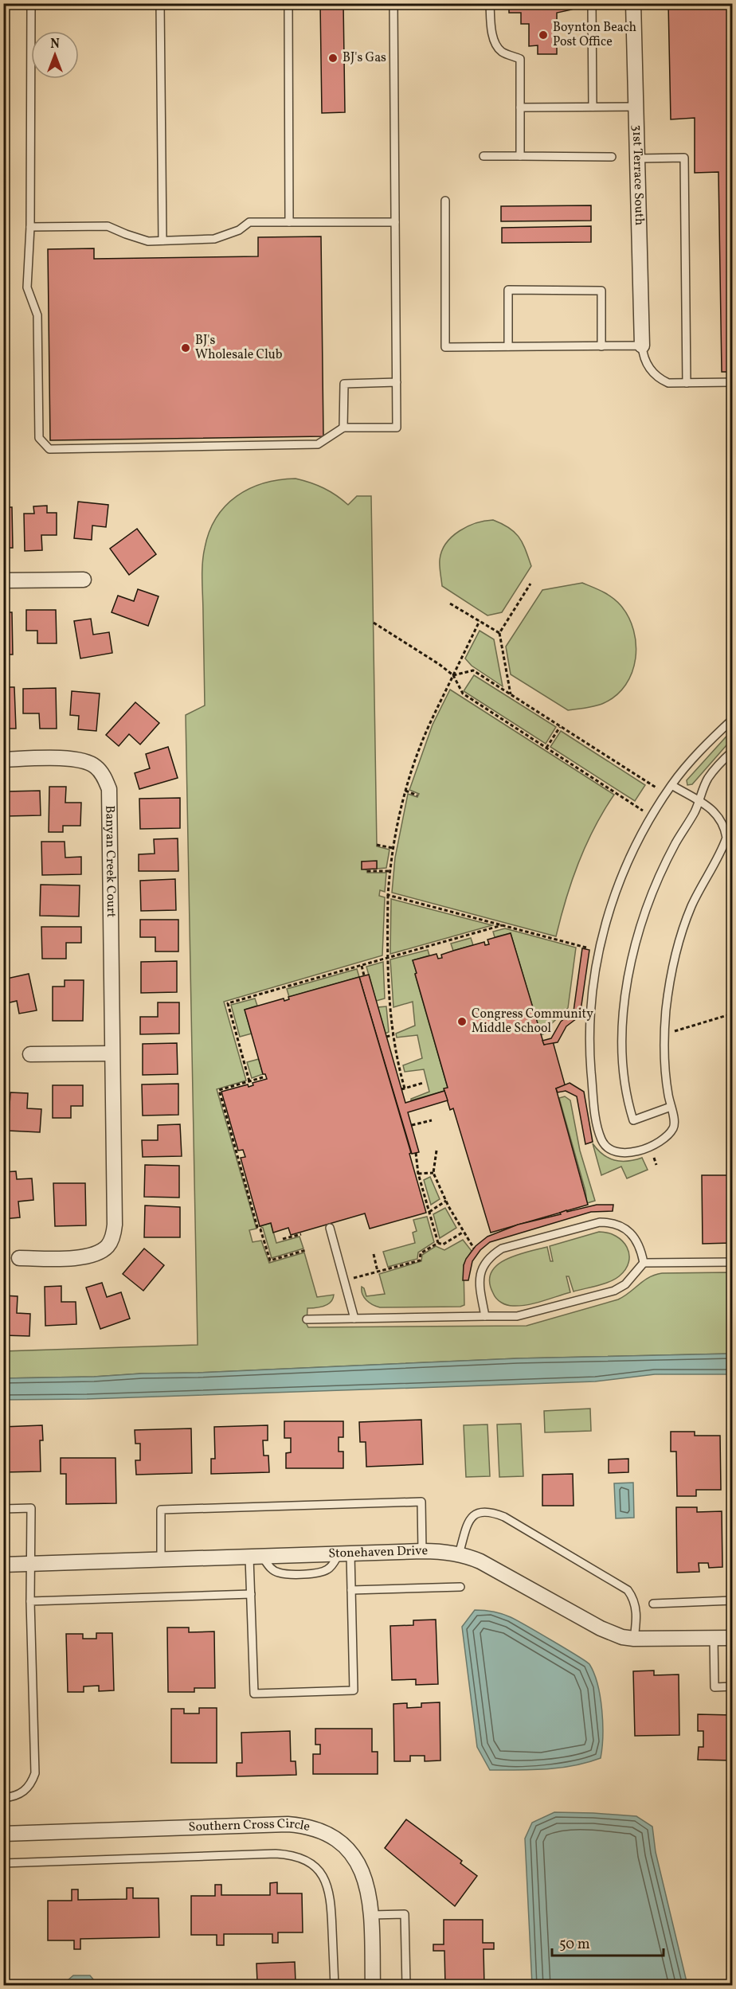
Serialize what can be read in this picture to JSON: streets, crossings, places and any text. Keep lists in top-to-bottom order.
{
  "streets": {
    "street": [
      "31st Terrace South",
      "Banyan Creek Court",
      "Stonehaven Drive",
      "Southern Cross Circle"
    ]
  },
  "places": [
    "Boynton Beach Post Office",
    "BJ's Gas",
    "BJ's Wholesale Club",
    "Congress Community Middle School"
  ],
  "scale_bar": "50 m",
  "north": "top"
}
